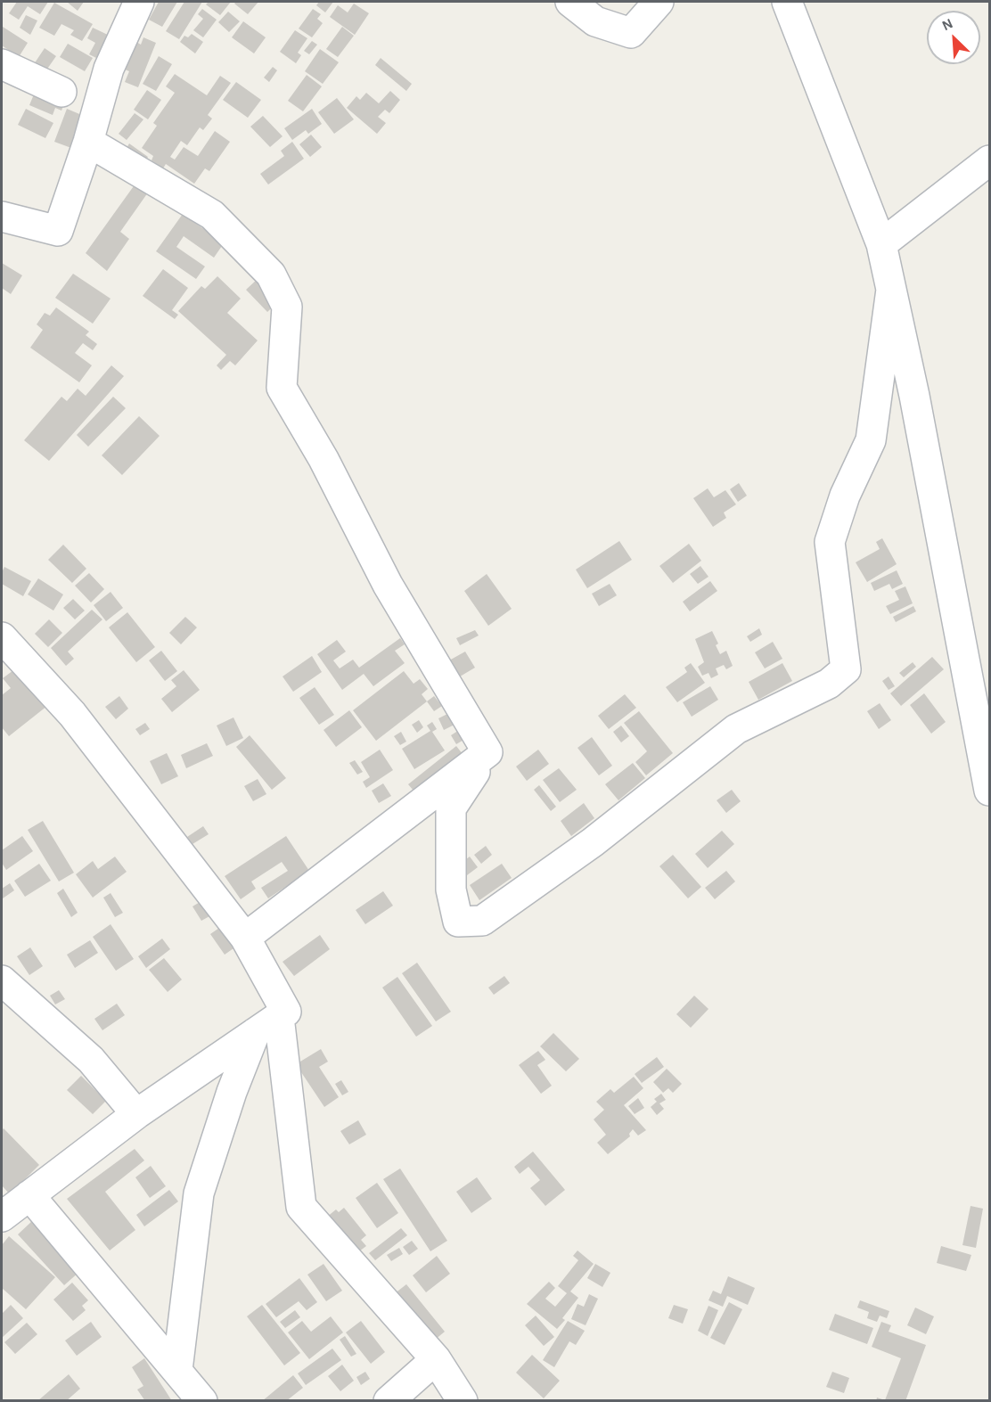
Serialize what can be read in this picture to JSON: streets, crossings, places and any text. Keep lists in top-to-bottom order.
{
  "north": "top left"
}
